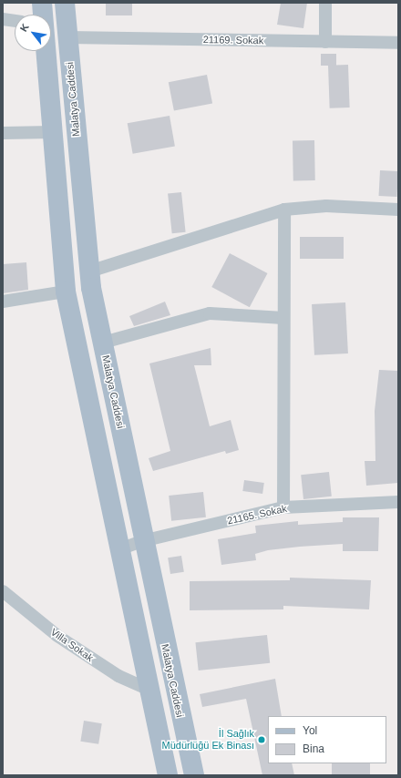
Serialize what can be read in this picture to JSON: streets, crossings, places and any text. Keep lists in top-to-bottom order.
{
  "streets": {
    "main road": ["Malatya Caddesi"],
    "street": ["21169. Sokak", "21165. Sokak", "Villa Sokak"]
  },
  "crossings": [
    ["21169. Sokak", "Malatya Caddesi"],
    ["Malatya Caddesi", "21165. Sokak"]
  ],
  "places": ["İl Sağlık Müdürlüğü Ek Binası"],
  "legend": ["Yol", "Bina"],
  "north": "top left"
}
